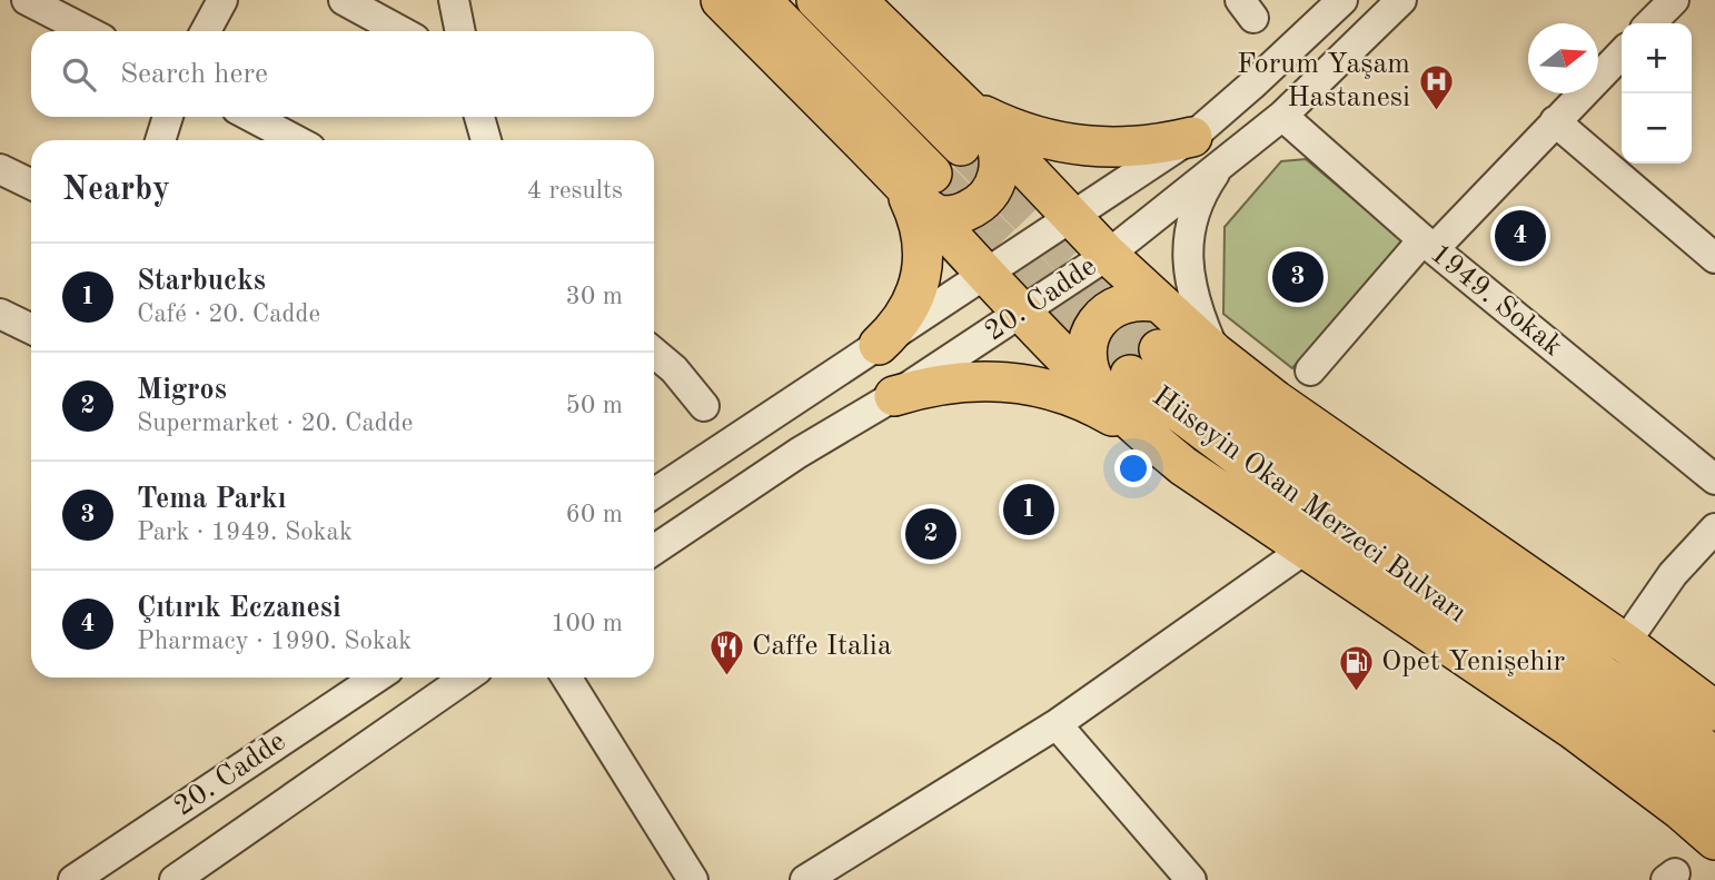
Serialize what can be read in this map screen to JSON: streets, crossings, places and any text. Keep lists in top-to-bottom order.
{
  "streets": {
    "main road": ["Hüseyin Okan Merzeci Bulvarı"],
    "street": ["20. Cadde", "1949. Sokak"]
  },
  "crossings": [
    ["20. Cadde", "1949. Sokak"]
  ],
  "places": {
    "hospital": ["Forum Yaşam Hastanesi"],
    "restaurant": ["Caffe Italia"],
    "fuel station": ["Opet Yenişehir"]
  },
  "north": "right",
  "page": {
    "map_buttons": ["+", "−"],
    "search": "Search here",
    "heading": ["Nearby", "4 results"],
    "pins": [
      "4",
      "3",
      "1",
      "2"
    ],
    "list": [
      {
        "mark": "1",
        "name": "Starbucks",
        "note": "Café · 20. Cadde",
        "value": "30 m"
      },
      {
        "mark": "2",
        "name": "Migros",
        "note": "Supermarket · 20. Cadde",
        "value": "50 m"
      },
      {
        "mark": "3",
        "name": "Tema Parkı",
        "note": "Park · 1949. Sokak",
        "value": "60 m"
      },
      {
        "mark": "4",
        "name": "Çıtırık Eczanesi",
        "note": "Pharmacy · 1990. Sokak",
        "value": "100 m"
      }
    ]
  }
}
